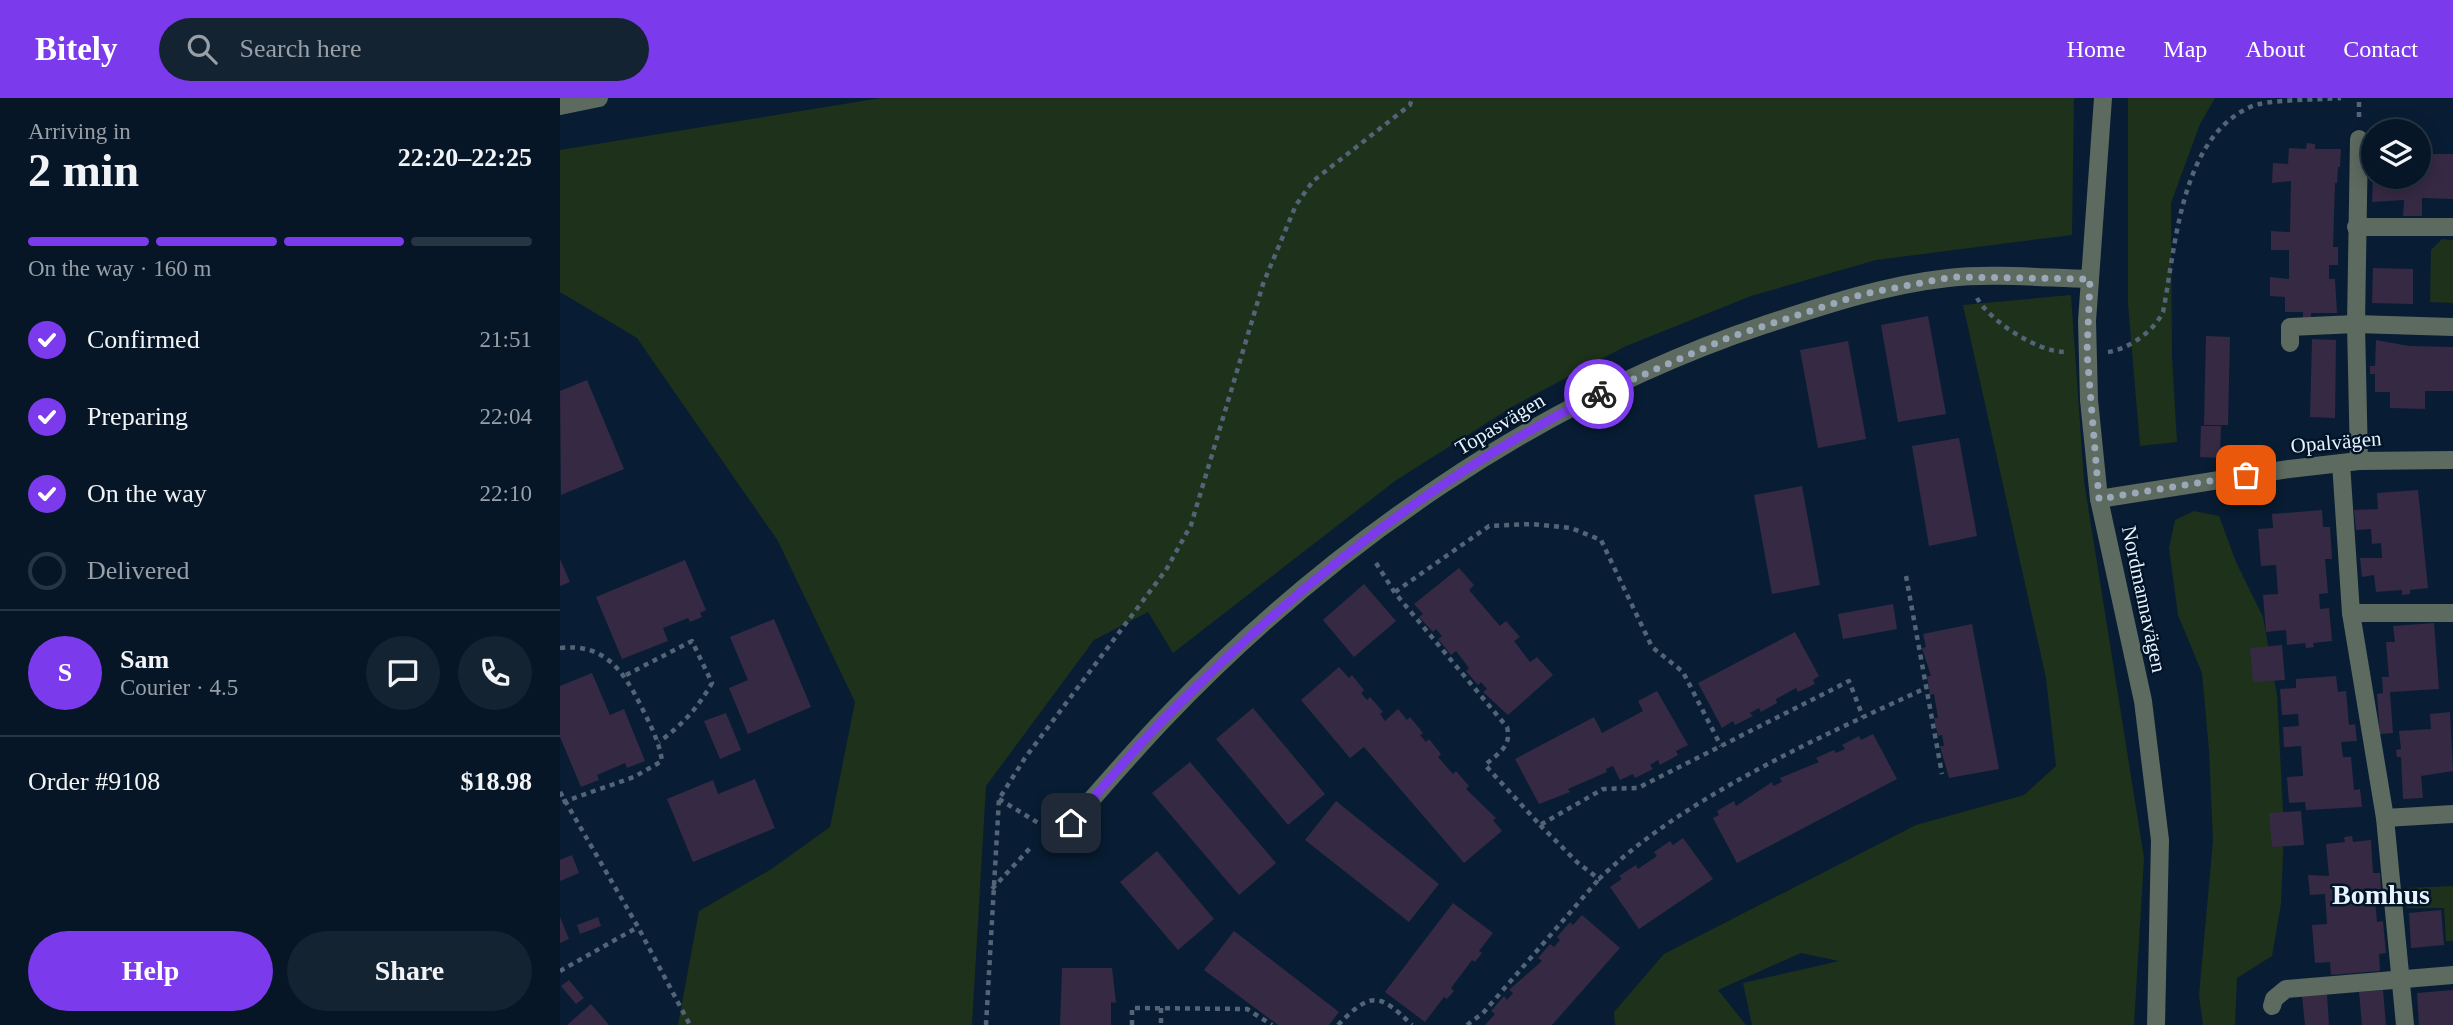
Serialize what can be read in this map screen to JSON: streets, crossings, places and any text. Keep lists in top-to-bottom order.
{
  "streets": {
    "street": ["Topasvägen", "Opalvägen", "Nordmannavägen"]
  },
  "crossings": [
    ["Topasvägen", "Nordmannavägen"],
    ["Opalvägen", "Nordmannavägen"]
  ],
  "districts": ["Bomhus"],
  "page": {
    "header": "Bitely",
    "search": "Search here",
    "nav": [
      "Home",
      "Map",
      "About",
      "Contact"
    ],
    "heading": ["2 min", "Arriving in", "22:20–22:25"],
    "panel": [
      "Sam",
      "Courier · 4.5",
      "Order #9108",
      "$18.98"
    ],
    "bar": "On the way · 160 m",
    "list": [
      ["Confirmed", "21:51"],
      ["Preparing", "22:04"],
      ["On the way", "22:10"],
      "Delivered"
    ],
    "round": "S",
    "buttons": ["Help", "Share"]
  }
}
